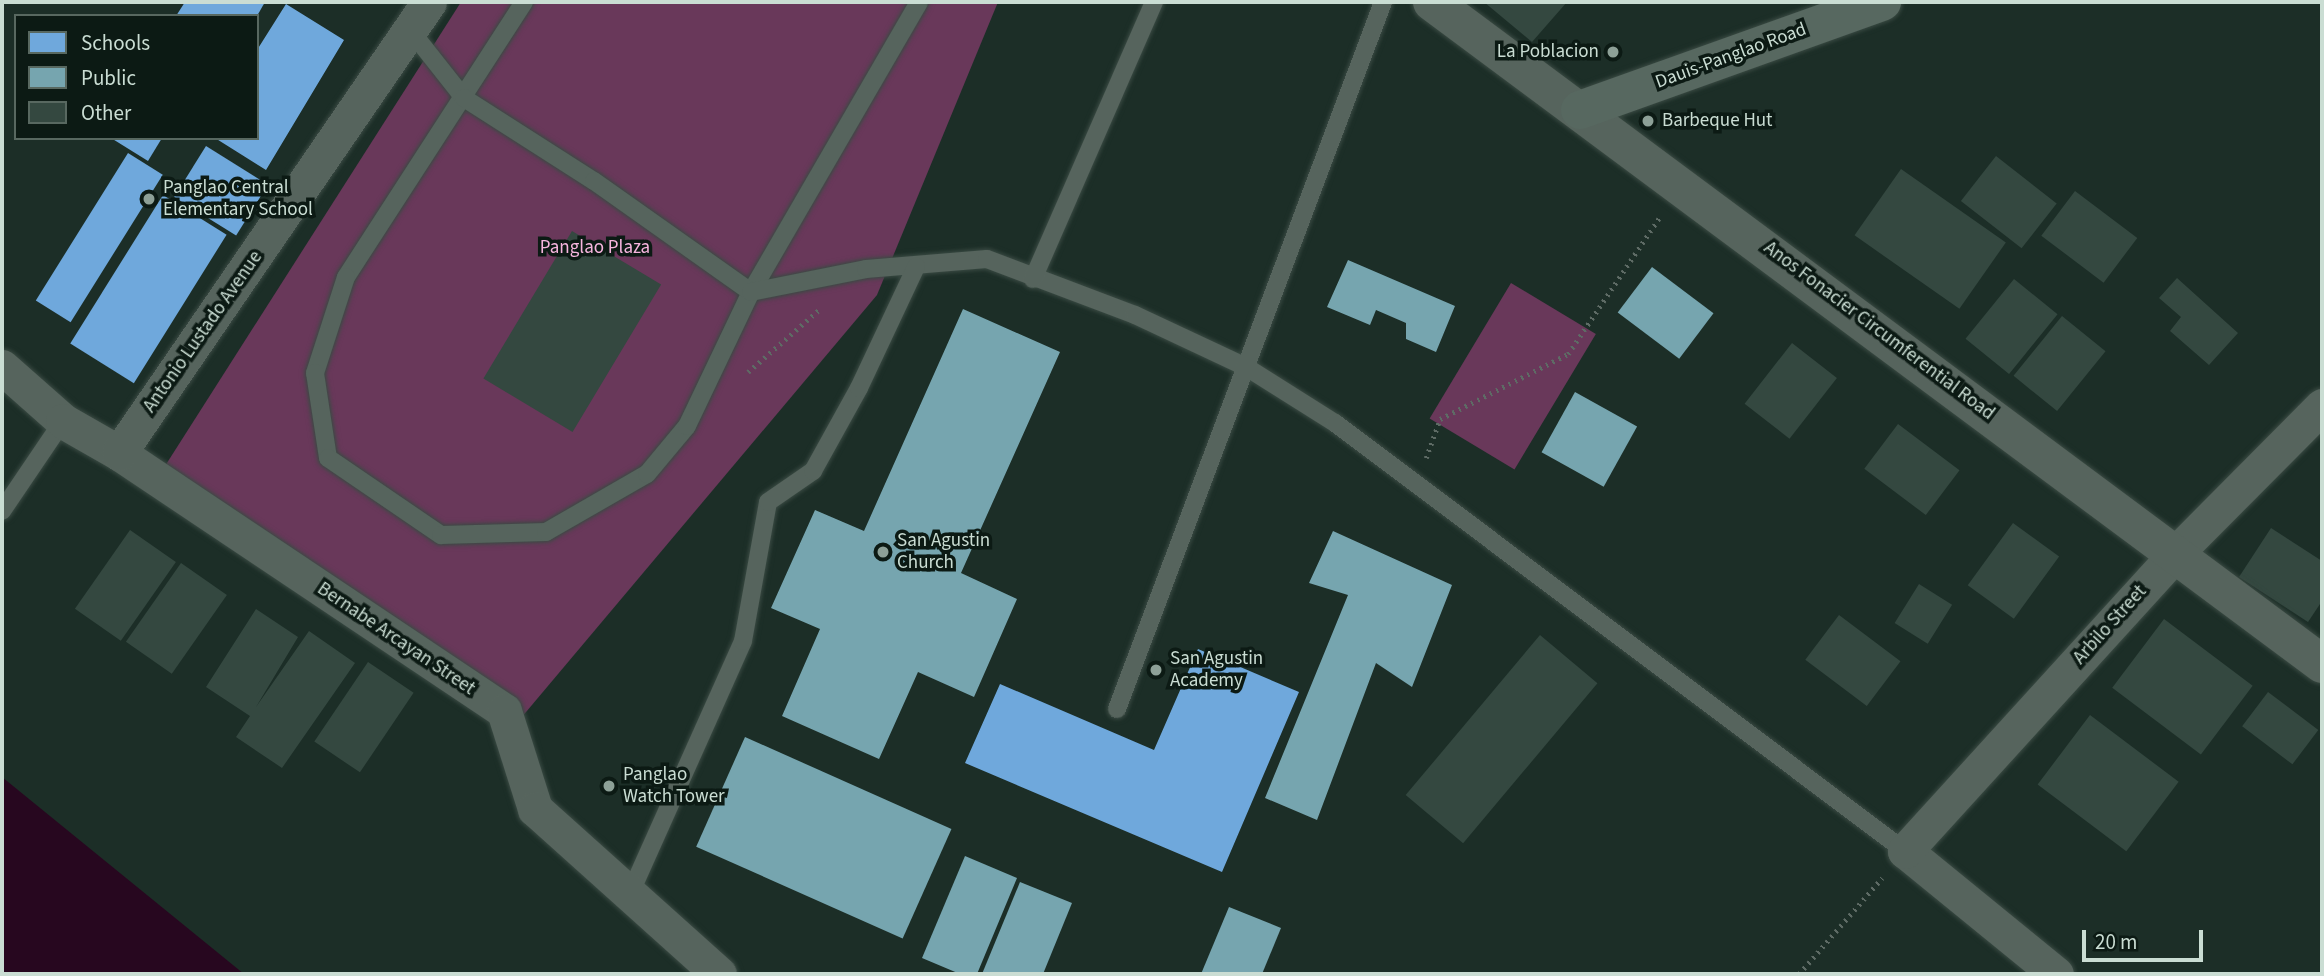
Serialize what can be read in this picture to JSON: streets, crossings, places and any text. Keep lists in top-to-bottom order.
{
  "streets": {
    "main road": ["Dauis-Panglao Road", "Anos Fonacier Circumferential Road"],
    "street": ["Antonio Lustado Avenue", "Arbilo Street", "Bernabe Arcayan Street"]
  },
  "crossings": [
    ["Dauis-Panglao Road", "Anos Fonacier Circumferential Road"],
    ["Anos Fonacier Circumferential Road", "Arbilo Street"],
    ["Antonio Lustado Avenue", "Bernabe Arcayan Street"]
  ],
  "parks": ["Panglao Plaza"],
  "places": [
    "La Poblacion",
    "Barbeque Hut",
    "Panglao Central Elementary School",
    "San Agustin Church",
    "San Agustin Academy",
    "Panglao Watch Tower"
  ],
  "legend": ["Schools", "Public", "Other"],
  "scale_bar": "20 m"
}
